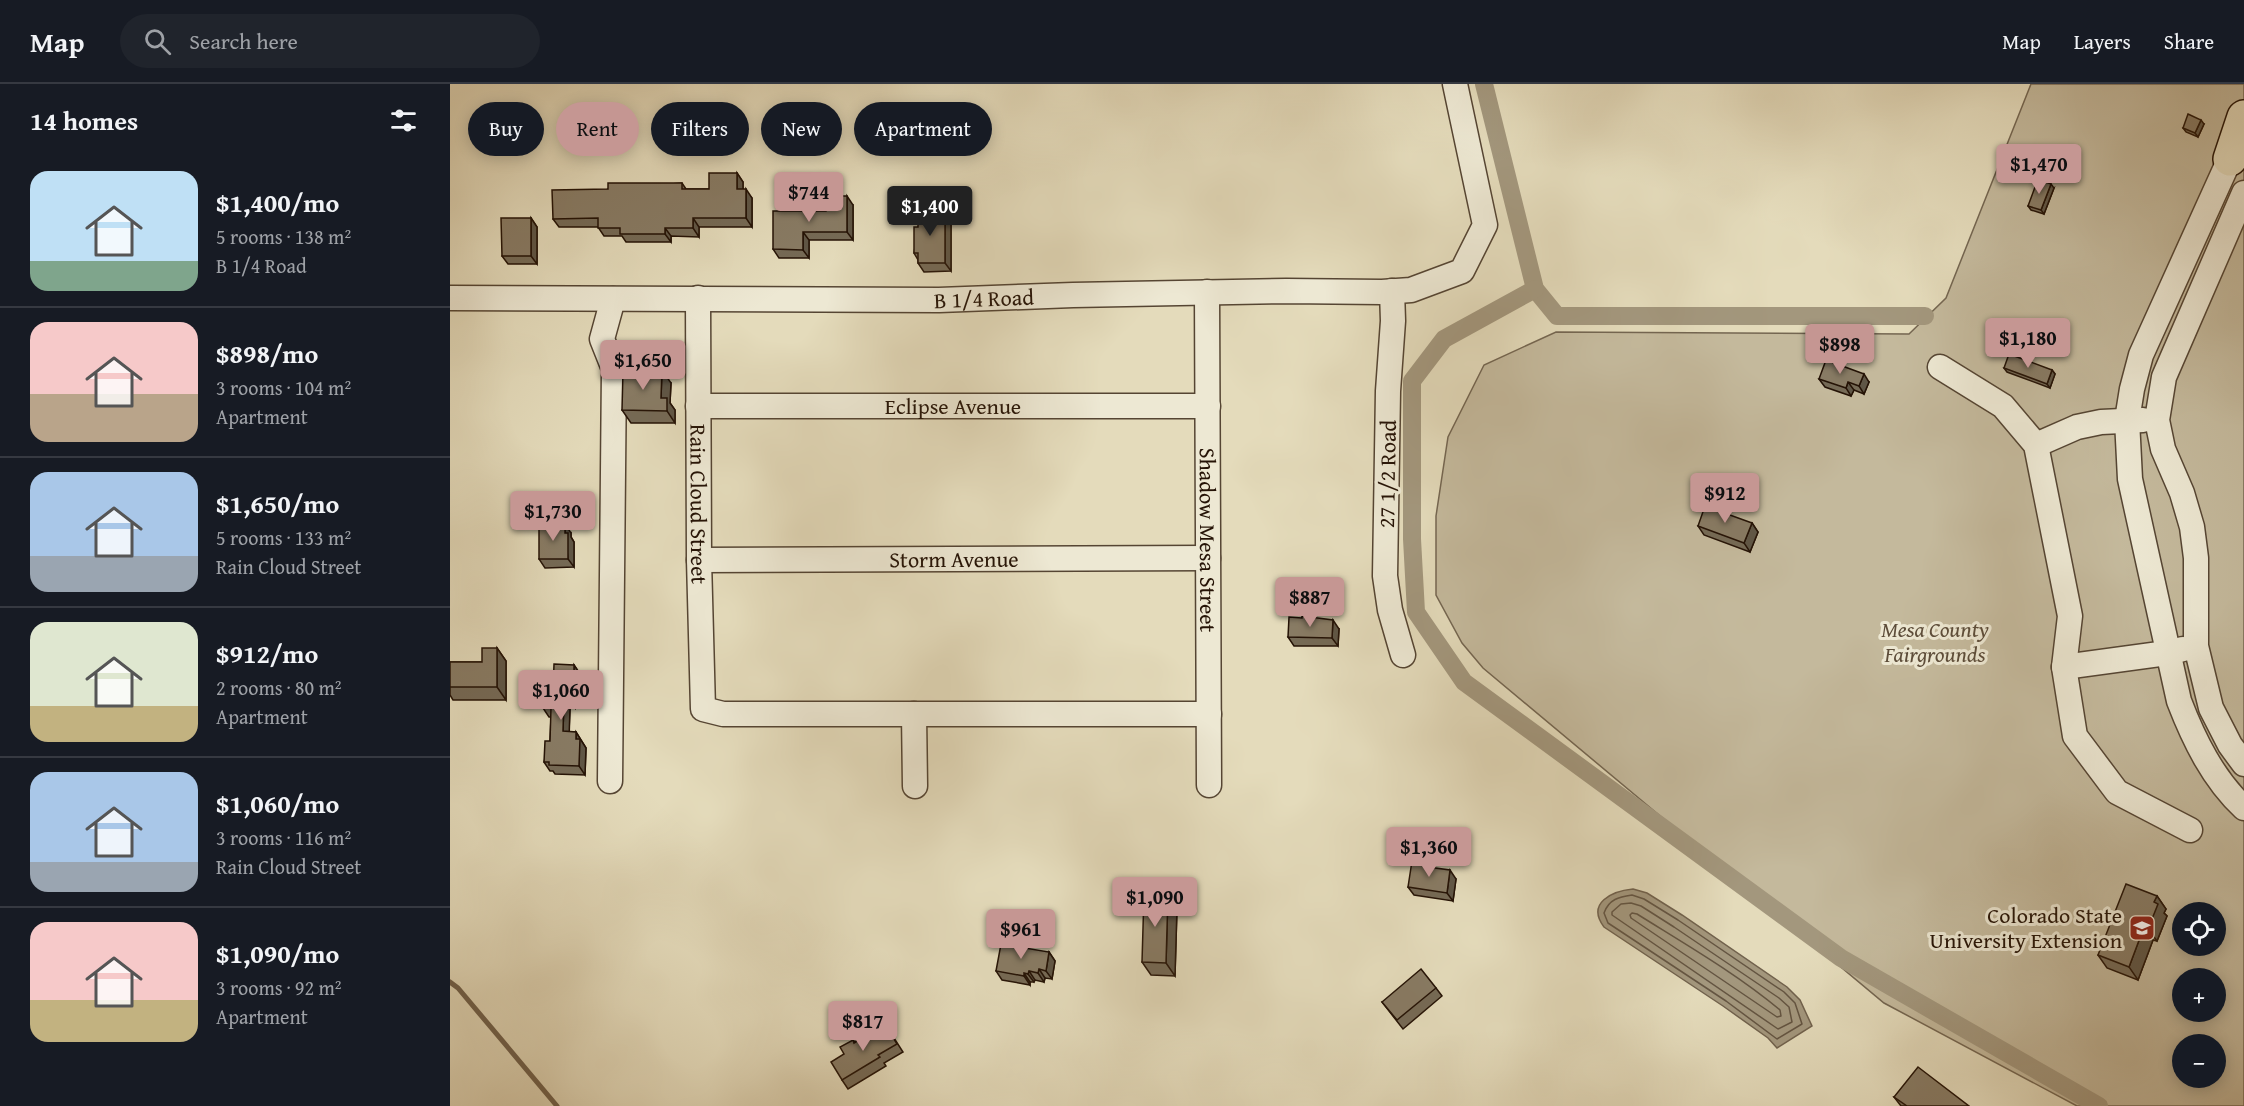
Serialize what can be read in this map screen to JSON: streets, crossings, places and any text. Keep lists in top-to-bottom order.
{
  "streets": {
    "street": [
      "B 1/4 Road",
      "Eclipse Avenue",
      "27 1/2 Road",
      "Rain Cloud Street",
      "Shadow Mesa Street",
      "Storm Avenue"
    ]
  },
  "crossings": [
    ["B 1/4 Road", "27 1/2 Road"],
    ["B 1/4 Road", "Rain Cloud Street"],
    ["B 1/4 Road", "Shadow Mesa Street"],
    ["Eclipse Avenue", "Rain Cloud Street"],
    ["Eclipse Avenue", "Shadow Mesa Street"],
    ["Rain Cloud Street", "Storm Avenue"],
    ["Shadow Mesa Street", "Storm Avenue"]
  ],
  "parks": ["Mesa County Fairgrounds"],
  "places": {
    "school or university": ["Colorado State University Extension"]
  },
  "page": {
    "header": "Map",
    "search": "Search here",
    "nav": ["Map", "Layers", "Share"],
    "heading": "14 homes",
    "chip": [
      "Buy",
      "Rent",
      "Filters",
      "New",
      "Apartment"
    ],
    "price": [
      "$1,470",
      "$744",
      "$1,400",
      "$1,180",
      "$898",
      "$1,650",
      "$912",
      "$1,730",
      "$887",
      "$1,060",
      "$1,360",
      "$1,090",
      "$961",
      "$817"
    ],
    "list": [
      {
        "name": "$1,400/mo",
        "note": "5 rooms · 138 m² · B 1/4 Road"
      },
      {
        "name": "$898/mo",
        "note": "3 rooms · 104 m² · Apartment"
      },
      {
        "name": "$1,650/mo",
        "note": "5 rooms · 133 m² · Rain Cloud Street"
      },
      {
        "name": "$912/mo",
        "note": "2 rooms · 80 m² · Apartment"
      },
      {
        "name": "$1,060/mo",
        "note": "3 rooms · 116 m² · Rain Cloud Street"
      },
      {
        "name": "$1,090/mo",
        "note": "3 rooms · 92 m² · Apartment"
      }
    ],
    "map_buttons": ["+", "−"]
  }
}
